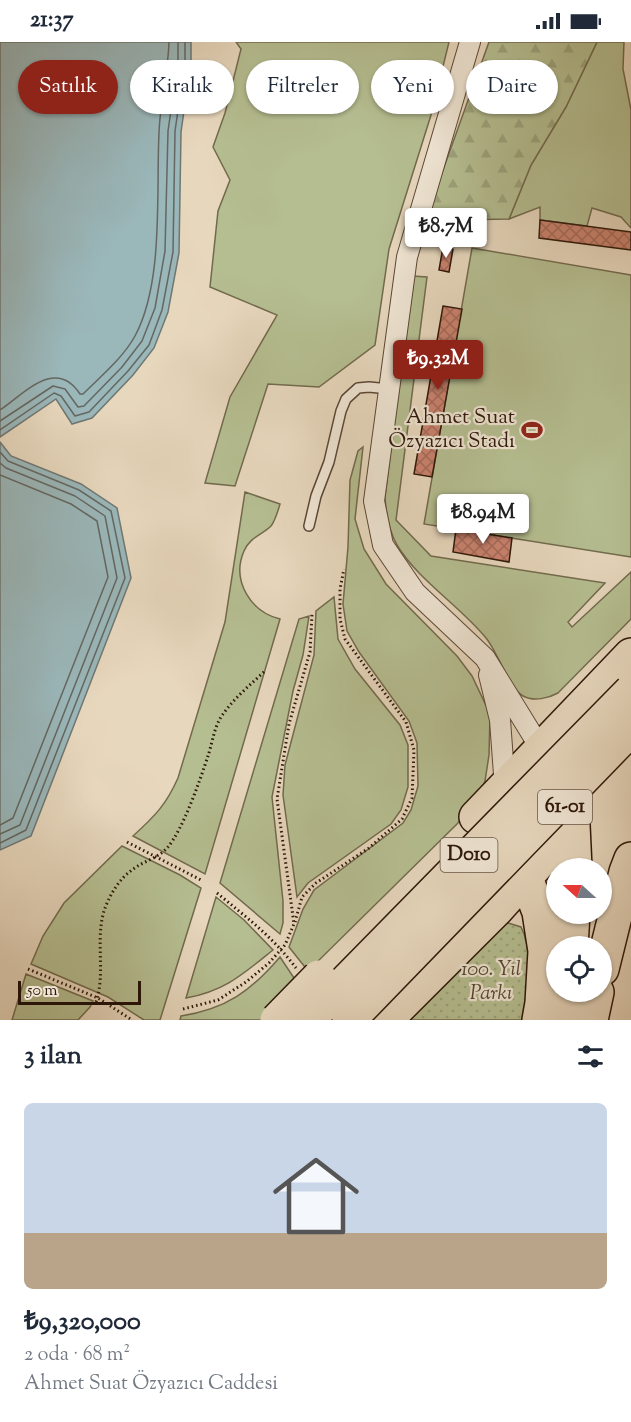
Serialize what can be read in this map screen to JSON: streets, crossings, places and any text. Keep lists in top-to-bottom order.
{
  "streets": {
    "highway": ["61-01", "D010"]
  },
  "parks": ["100. Yıl Parkı"],
  "places": {
    "sports": ["Ahmet Suat Özyazıcı Stadı"]
  },
  "scale_bar": "50 m",
  "north": "left",
  "page": {
    "status": "21:37",
    "chip": [
      "Satılık",
      "Kiralık",
      "Filtreler",
      "Yeni",
      "Daire"
    ],
    "price": ["₺8.7M", "₺9.32M", "₺8.94M"],
    "scale": "50 m",
    "heading": "3 ilan",
    "list": [
      {
        "name": "₺9,320,000",
        "note": "2 oda · 68 m² · Ahmet Suat Özyazıcı Caddesi"
      }
    ]
  }
}
